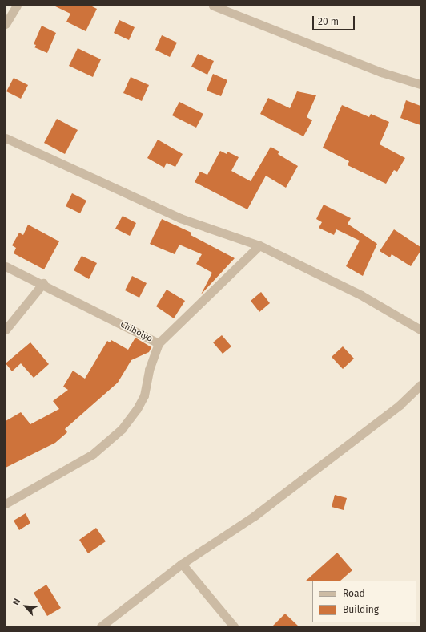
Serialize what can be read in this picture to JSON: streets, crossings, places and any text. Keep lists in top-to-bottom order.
{
  "streets": {
    "street": ["Chibolyo"]
  },
  "legend": ["Road", "Building"],
  "scale_bar": "20 m",
  "north": "top left"
}
